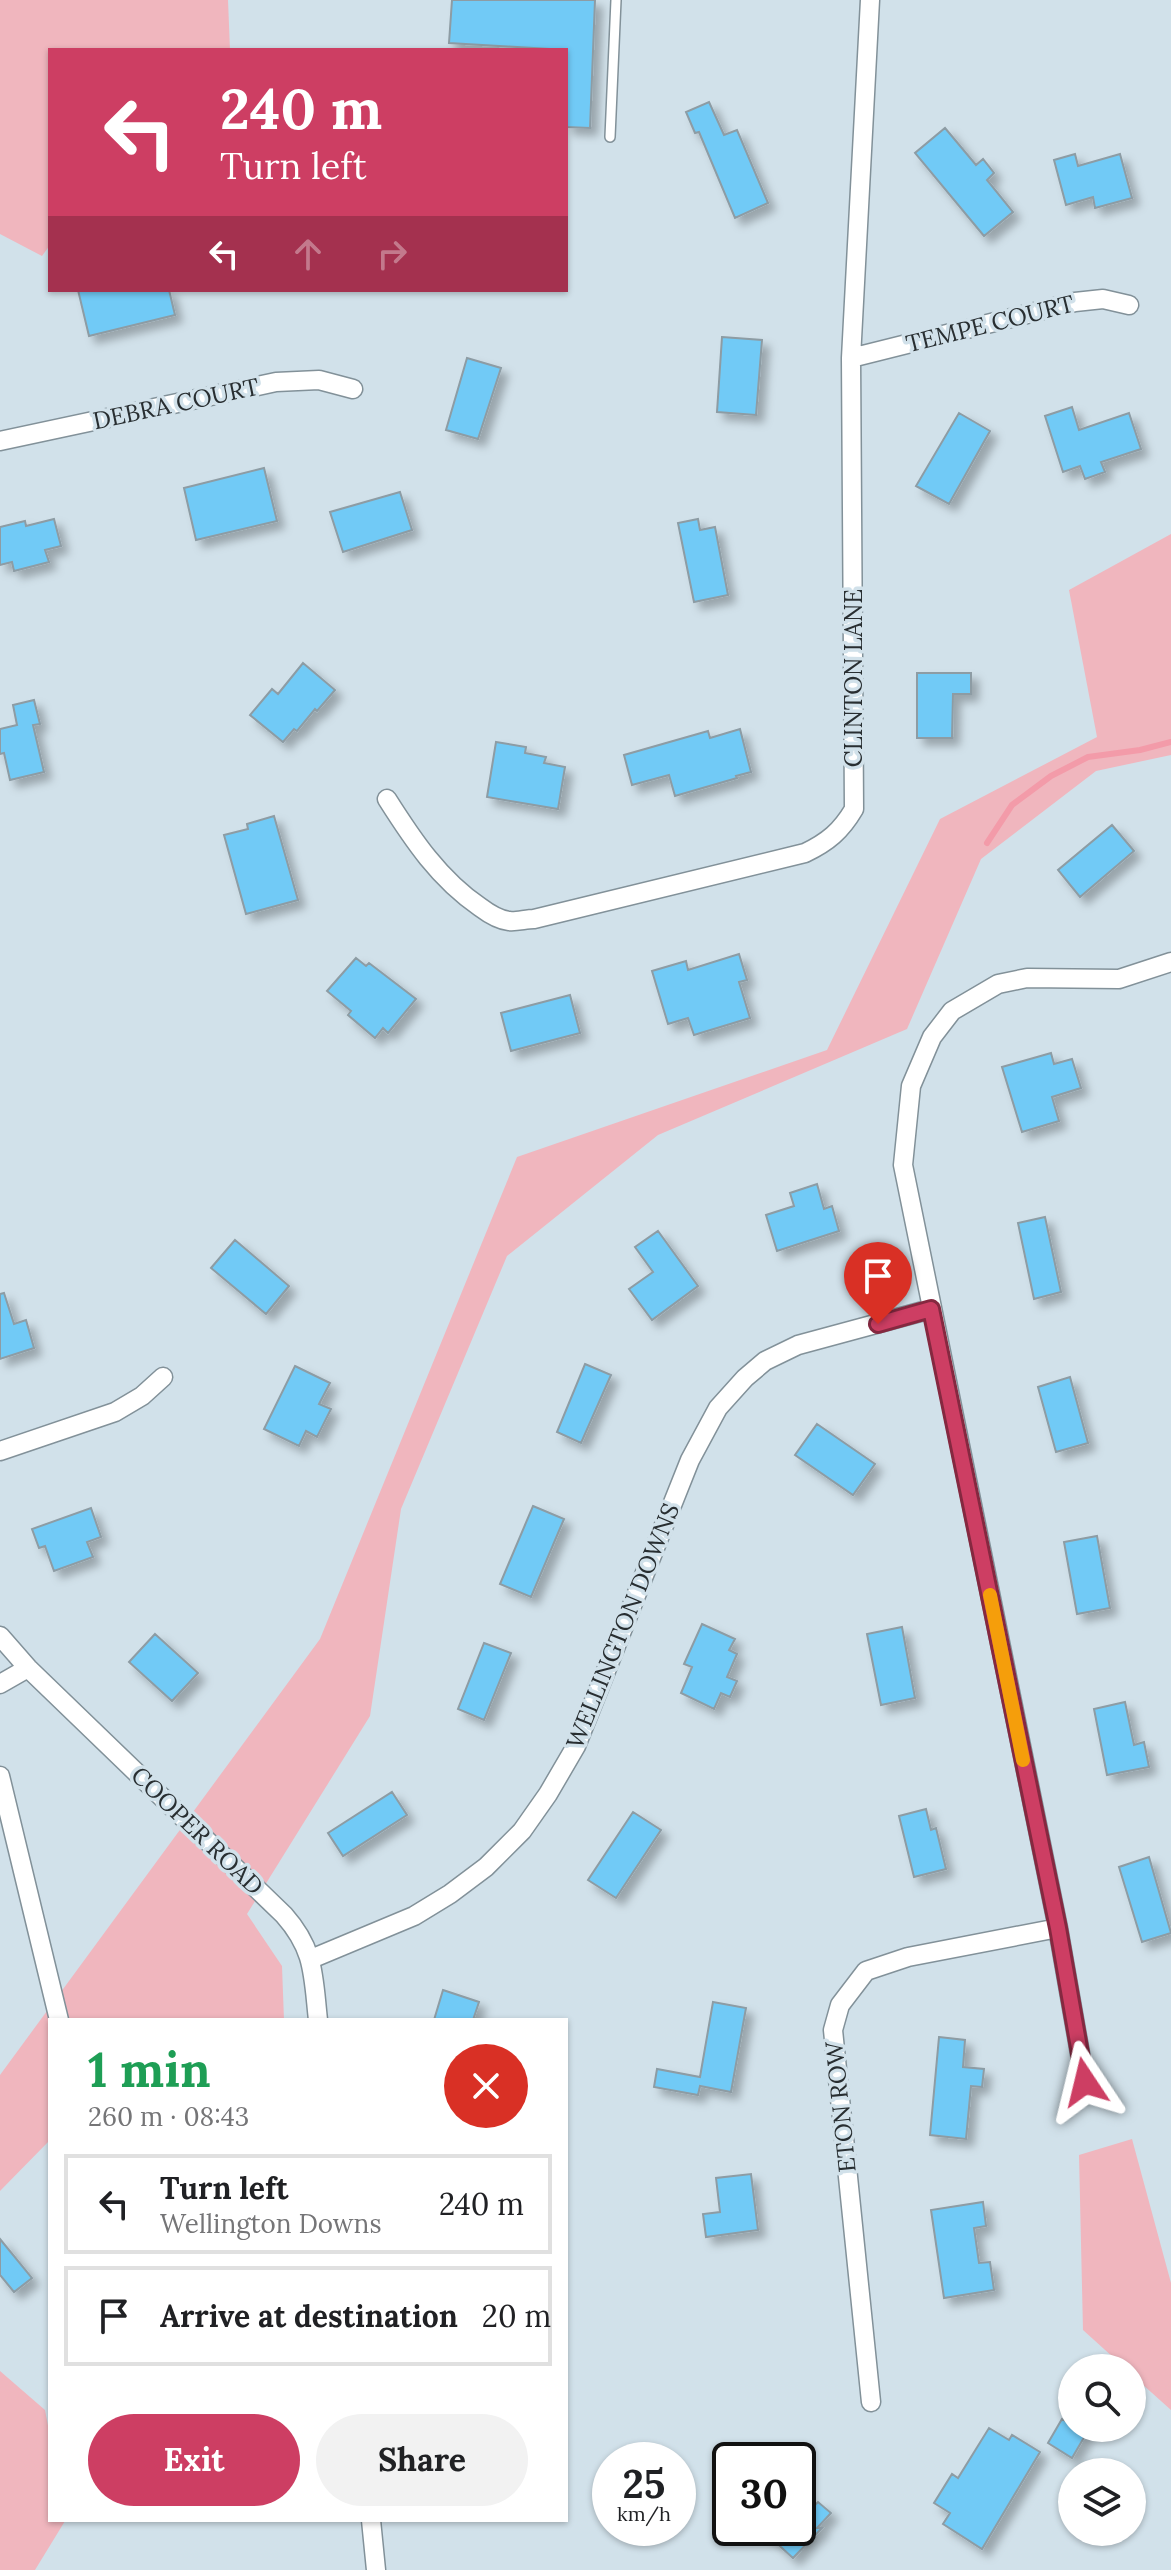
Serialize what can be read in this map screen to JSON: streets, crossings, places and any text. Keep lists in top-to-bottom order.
{
  "streets": {
    "street": [
      "TEMPE COURT",
      "DEBRA COURT",
      "CLINTON LANE",
      "WELLINGTON DOWNS",
      "COOPER ROAD",
      "ETON ROW"
    ]
  },
  "crossings": [
    ["TEMPE COURT", "CLINTON LANE"],
    ["WELLINGTON DOWNS", "COOPER ROAD"]
  ],
  "page": {
    "turn": ["240 m", "Turn left"],
    "heading": ["1 min", "260 m · 08:43"],
    "list": [
      {
        "name": "Turn left",
        "note": "Wellington Downs",
        "value": "240 m"
      },
      {
        "name": "Arrive at destination",
        "value": "20 m"
      }
    ],
    "buttons": ["Exit", "Share"],
    "speed": "25 km/h",
    "limit": "30"
  }
}
